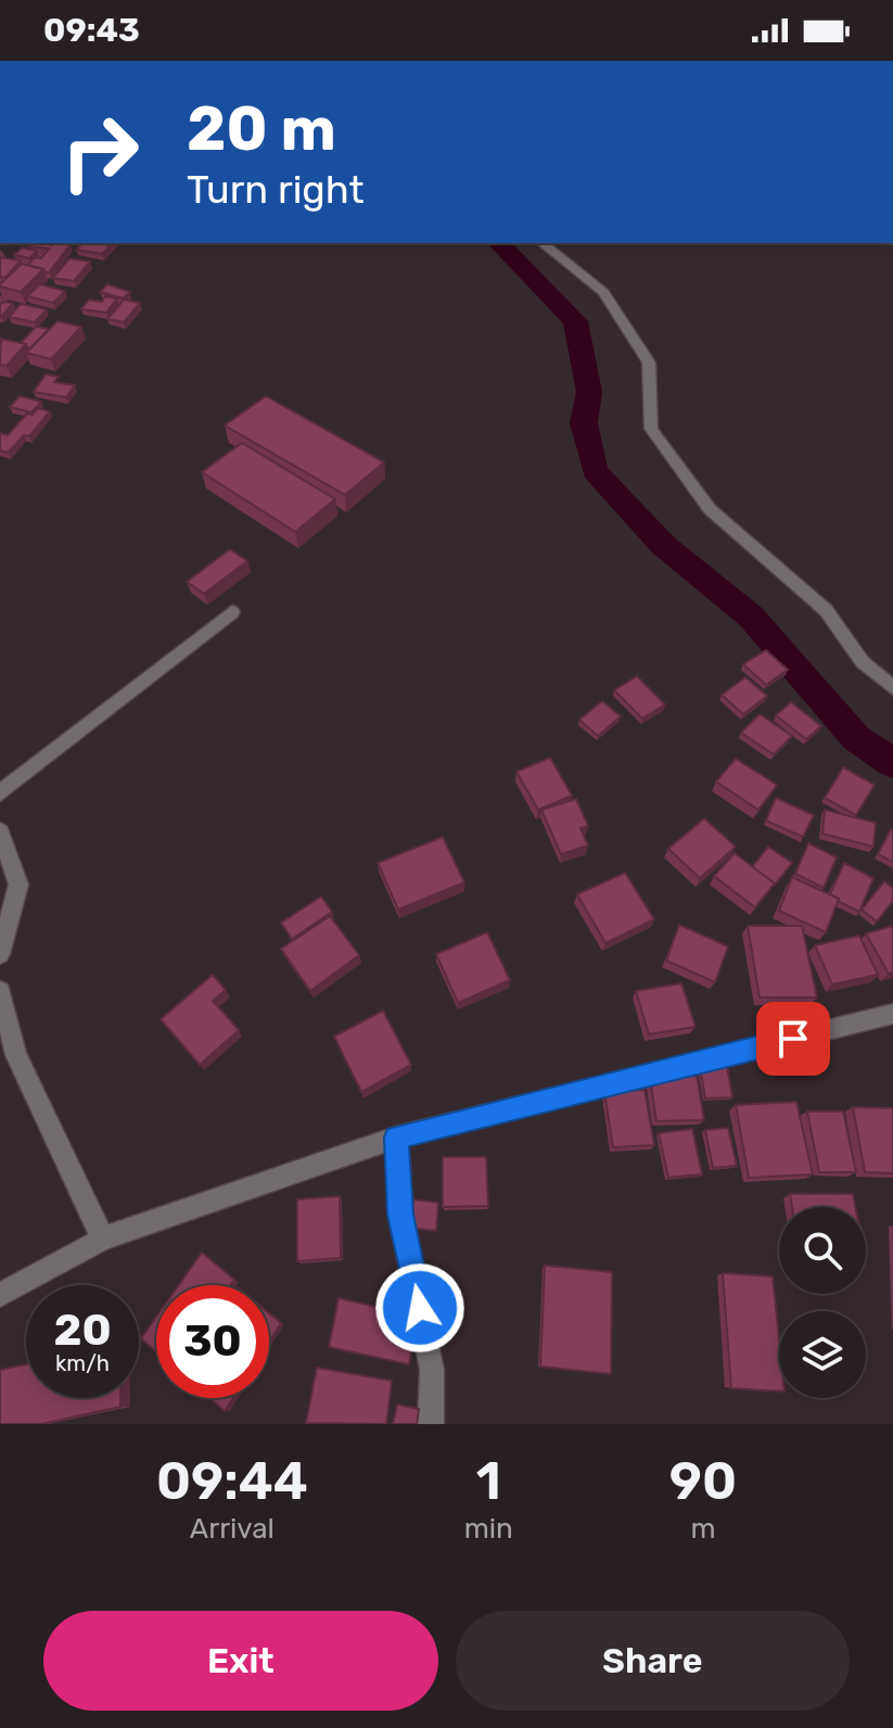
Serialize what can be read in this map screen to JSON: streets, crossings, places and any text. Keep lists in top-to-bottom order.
{
  "page": {
    "status": "09:43",
    "turn": ["20 m", "Turn right"],
    "speed": "20 km/h",
    "limit": "30",
    "eta": [
      "09:44",
      "Arrival",
      "1",
      "min",
      "90",
      "m"
    ],
    "buttons": ["Exit", "Share"]
  }
}
